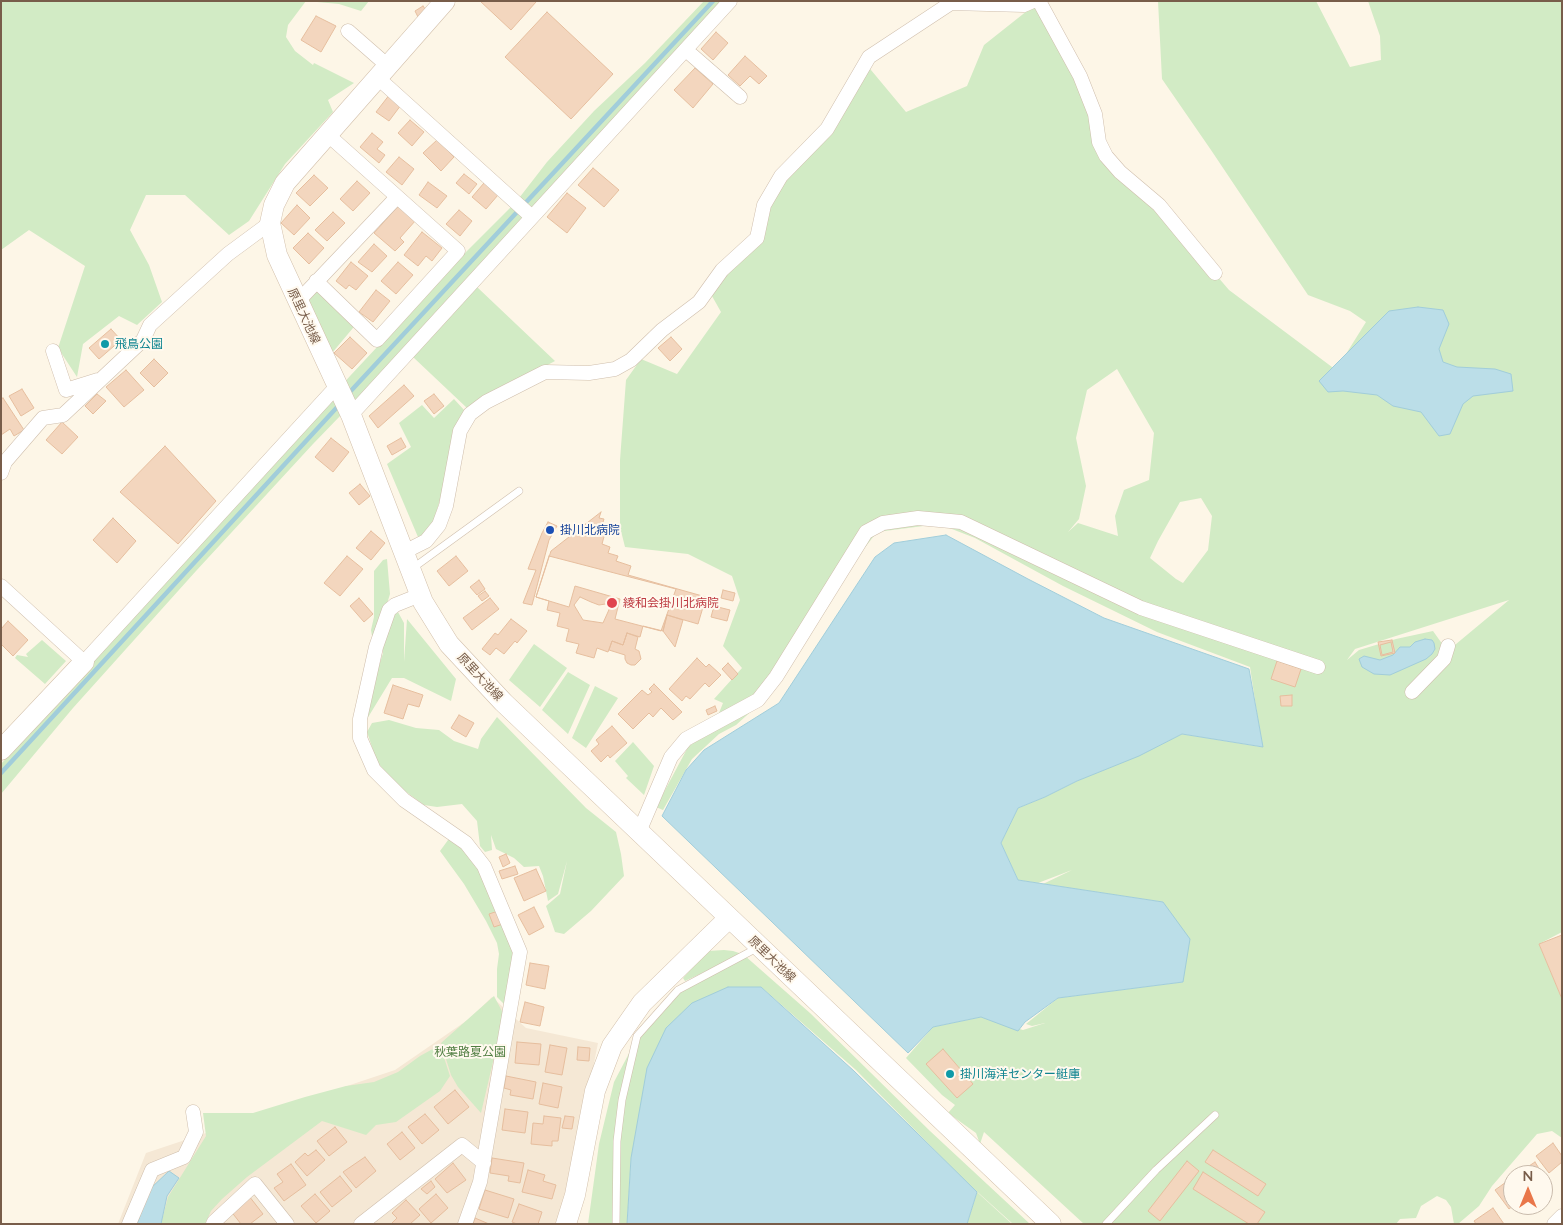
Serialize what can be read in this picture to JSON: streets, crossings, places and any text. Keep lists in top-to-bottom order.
{
  "streets": {
    "main road": ["原里大池線"]
  },
  "parks": ["秋葉路夏公園"],
  "places": [
    "飛鳥公園",
    "掛川北病院",
    "綾和会掛川北病院",
    "掛川海洋センター艇庫"
  ],
  "north": "top"
}
